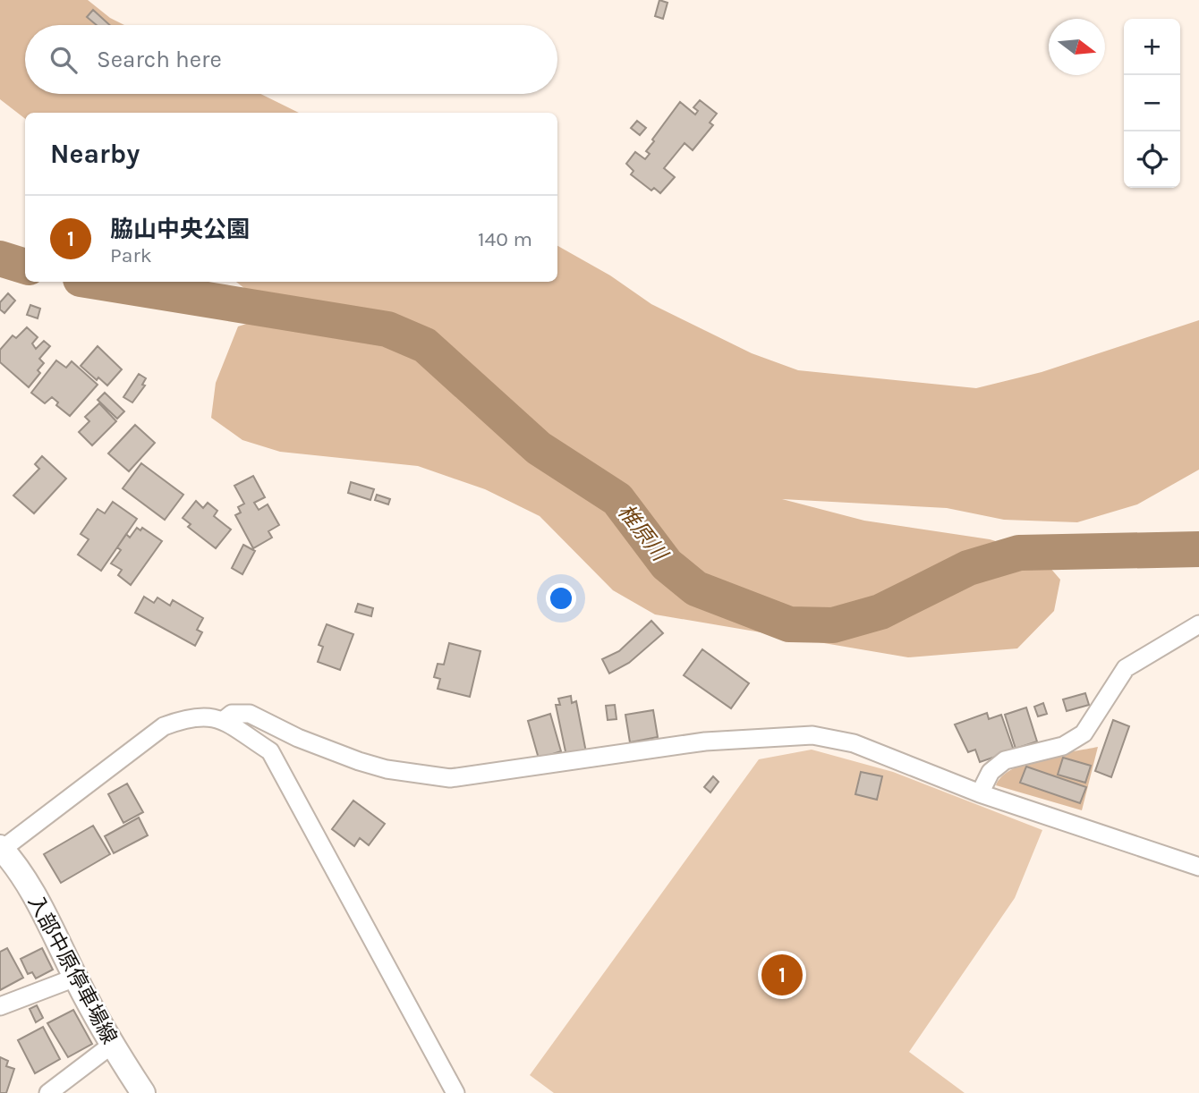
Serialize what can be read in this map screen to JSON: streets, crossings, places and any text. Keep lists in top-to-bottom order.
{
  "streets": {
    "main road": ["入部中原停車場線"]
  },
  "water": ["椎原川"],
  "north": "right",
  "page": {
    "map_buttons": ["+", "−"],
    "search": "Search here",
    "heading": "Nearby",
    "list": [
      {
        "mark": "1",
        "name": "脇山中央公園",
        "note": "Park",
        "value": "140 m"
      }
    ],
    "pins": "1"
  }
}
